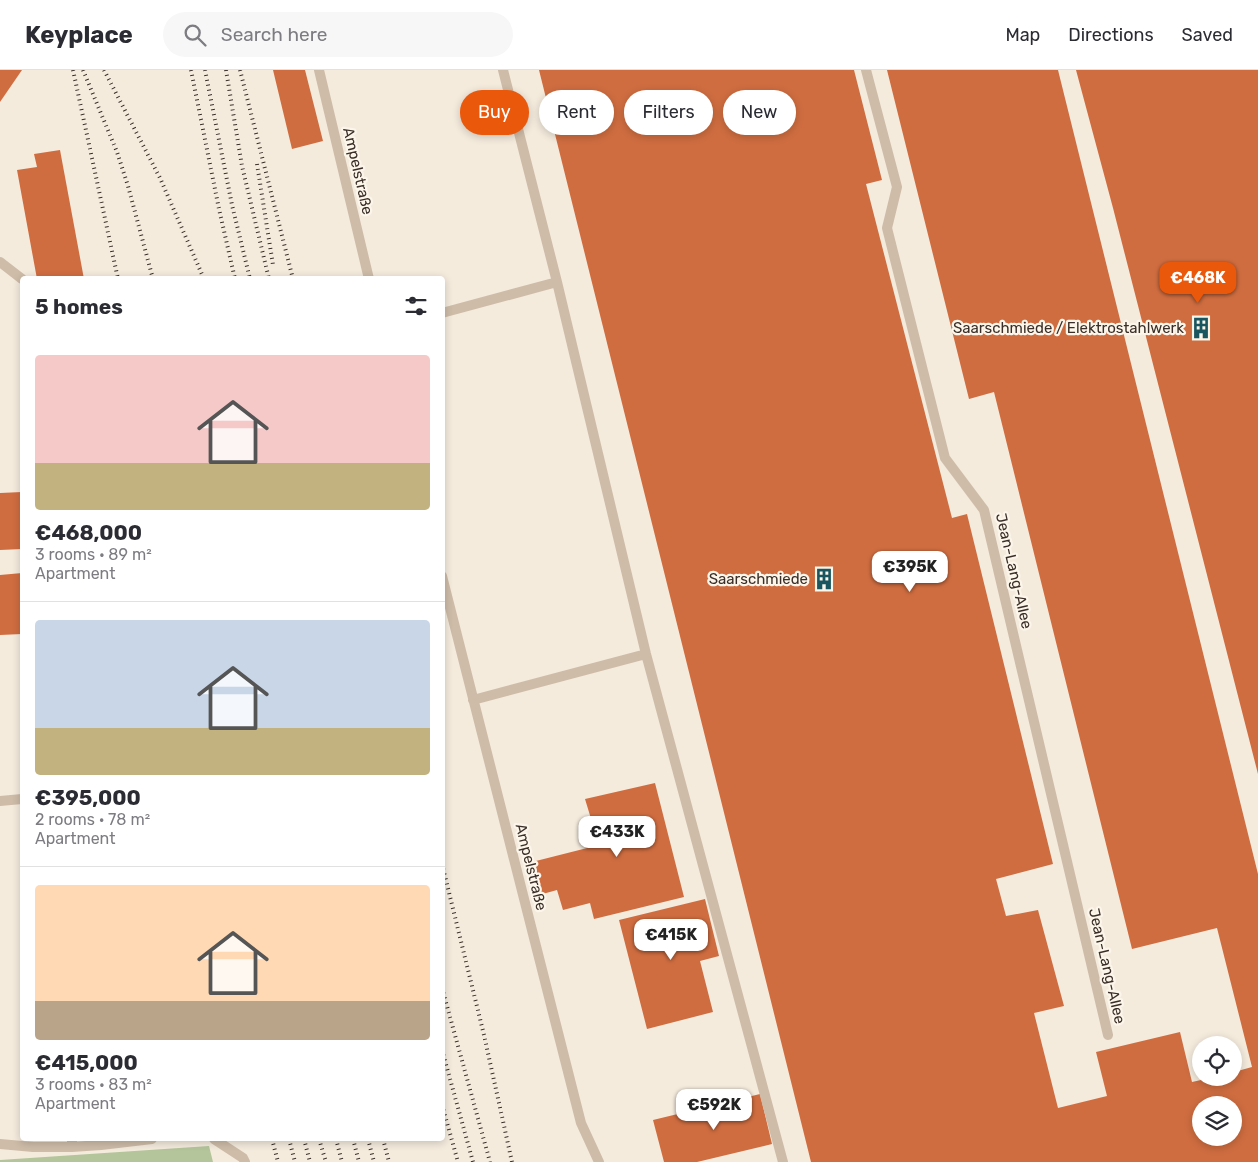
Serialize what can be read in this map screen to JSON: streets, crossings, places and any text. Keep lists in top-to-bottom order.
{
  "streets": {
    "lane": ["Ampelstraße", "Jean-Lang-Allee"]
  },
  "places": {
    "building": ["Saarschmiede / Elektrostahlwerk", "Saarschmiede"]
  },
  "page": {
    "header": "Keyplace",
    "search": "Search here",
    "nav": ["Map", "Directions", "Saved"],
    "chip": [
      "Buy",
      "Rent",
      "Filters",
      "New"
    ],
    "price": [
      "€468K",
      "€395K",
      "€433K",
      "€415K",
      "€592K"
    ],
    "heading": "5 homes",
    "list": [
      {
        "name": "€468,000",
        "note": "3 rooms · 89 m² · Apartment"
      },
      {
        "name": "€395,000",
        "note": "2 rooms · 78 m² · Apartment"
      },
      {
        "name": "€415,000",
        "note": "3 rooms · 83 m² · Apartment"
      }
    ]
  }
}
